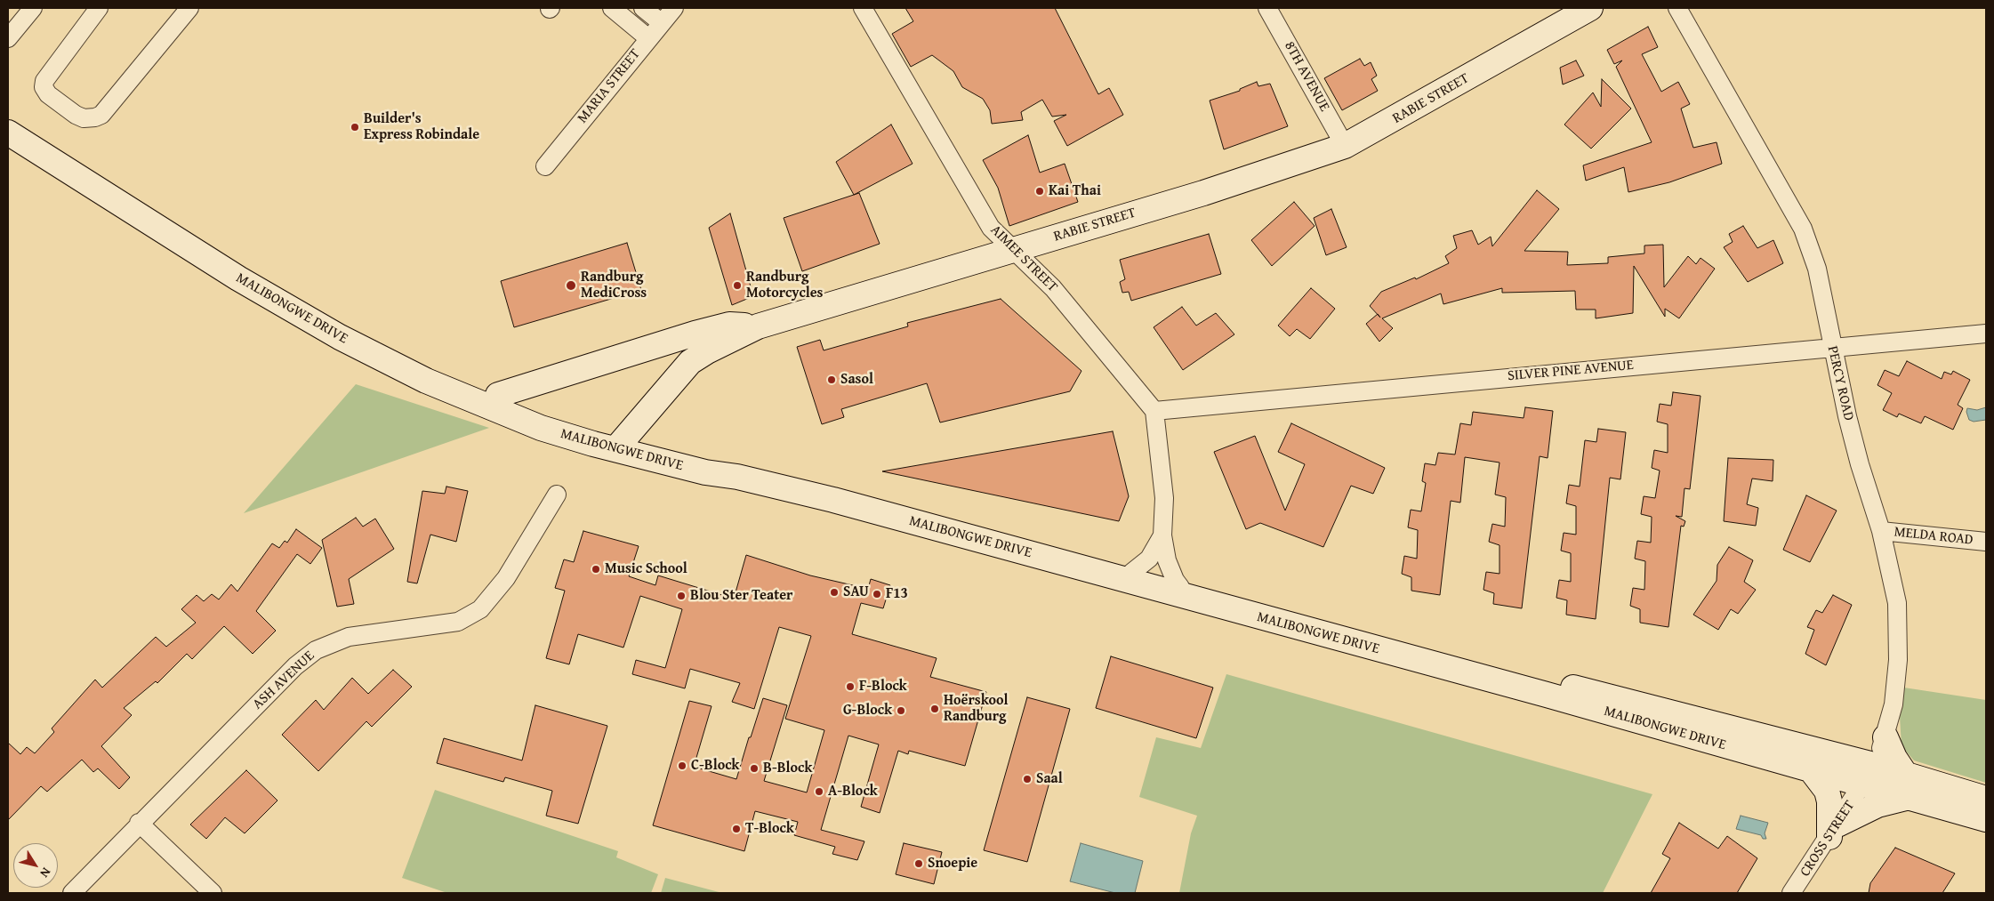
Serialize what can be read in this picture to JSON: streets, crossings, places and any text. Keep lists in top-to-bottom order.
{
  "streets": {
    "main road": ["RABIE STREET", "MALIBONGWE DRIVE"],
    "street": [
      "8TH AVENUE",
      "MARIA STREET",
      "AIMEE STREET",
      "SILVER PINE AVENUE",
      "PERCY ROAD",
      "MELDA ROAD",
      "ASH AVENUE",
      "CROSS STREET"
    ]
  },
  "crossings": [
    ["8TH AVENUE", "RABIE STREET"],
    ["RABIE STREET", "AIMEE STREET"],
    ["RABIE STREET", "MALIBONGWE DRIVE"],
    ["AIMEE STREET", "SILVER PINE AVENUE"],
    ["MALIBONGWE DRIVE", "PERCY ROAD"],
    ["MALIBONGWE DRIVE", "CROSS STREET"],
    ["SILVER PINE AVENUE", "PERCY ROAD"],
    ["PERCY ROAD", "MELDA ROAD"],
    ["PERCY ROAD", "CROSS STREET"]
  ],
  "places": [
    "Builder's Express Robindale",
    "Kai Thai",
    "Randburg MediCross",
    "Randburg Motorcycles",
    "Sasol",
    "Music School",
    "SAU",
    "F13",
    "Blou Ster Teater",
    "F-Block",
    "Hoërskool Randburg",
    "G-Block",
    "C-Block",
    "B-Block",
    "Saal",
    "A-Block",
    "T-Block",
    "Snoepie"
  ],
  "north": "bottom right"
}
